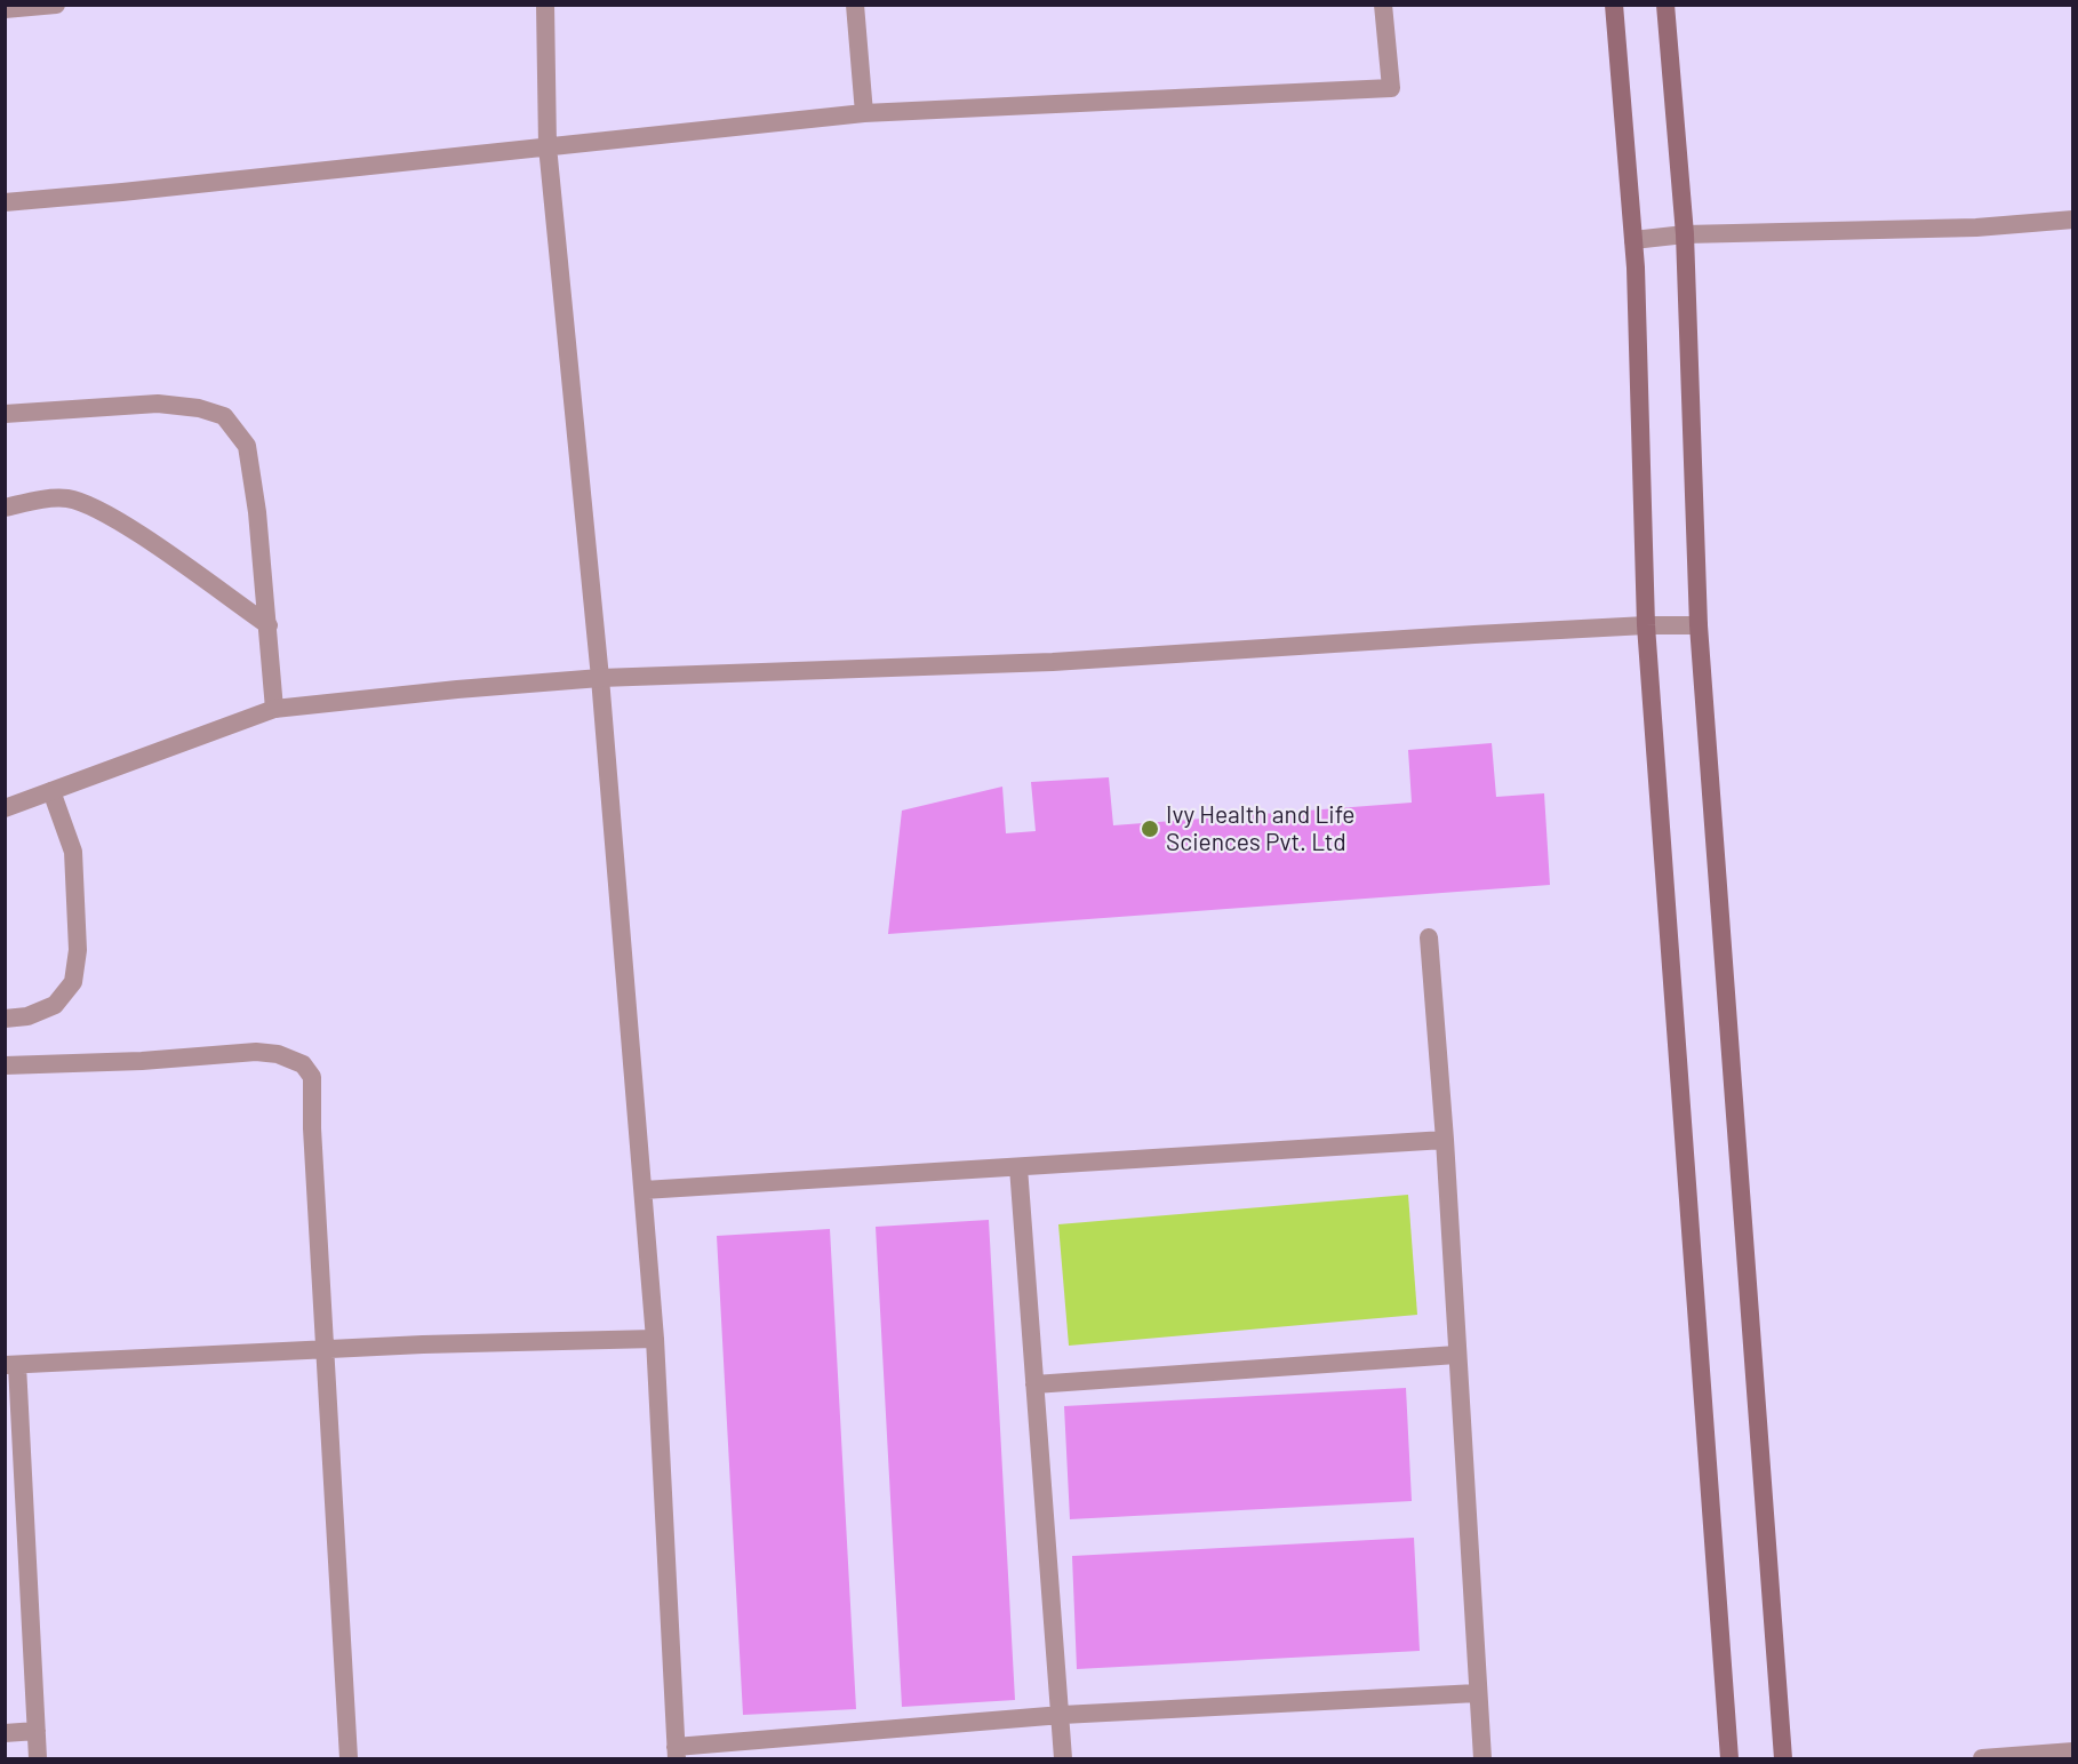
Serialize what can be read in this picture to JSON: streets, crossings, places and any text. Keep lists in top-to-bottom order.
{
  "places": ["Ivy Health and Life Sciences Pvt. Ltd"]
}
